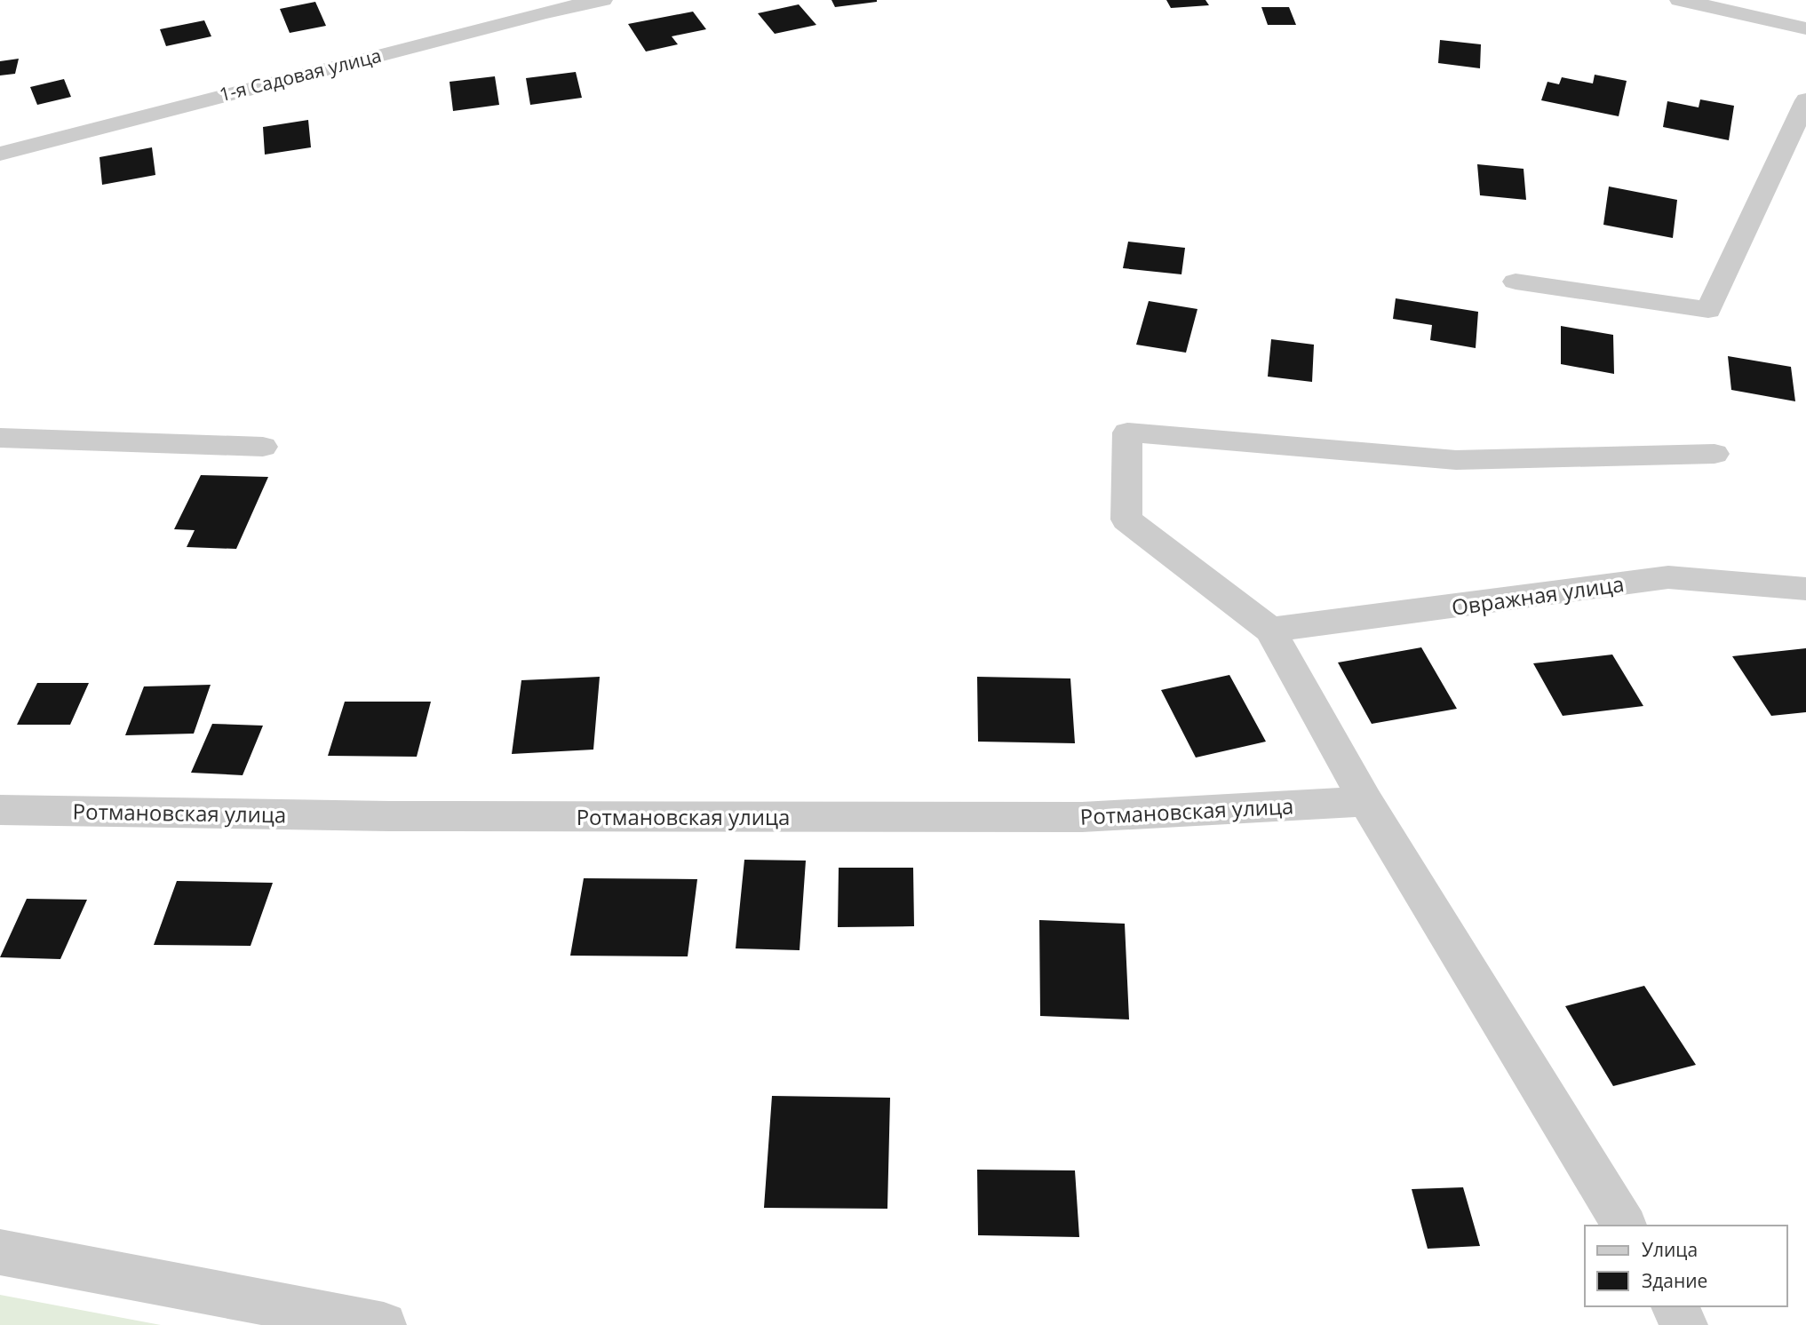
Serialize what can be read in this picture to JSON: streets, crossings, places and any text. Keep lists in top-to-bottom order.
{
  "streets": {
    "street": ["1-я Садовая улица", "Овражная улица", "Ротмановская улица"]
  },
  "legend": ["Улица", "Здание"]
}
